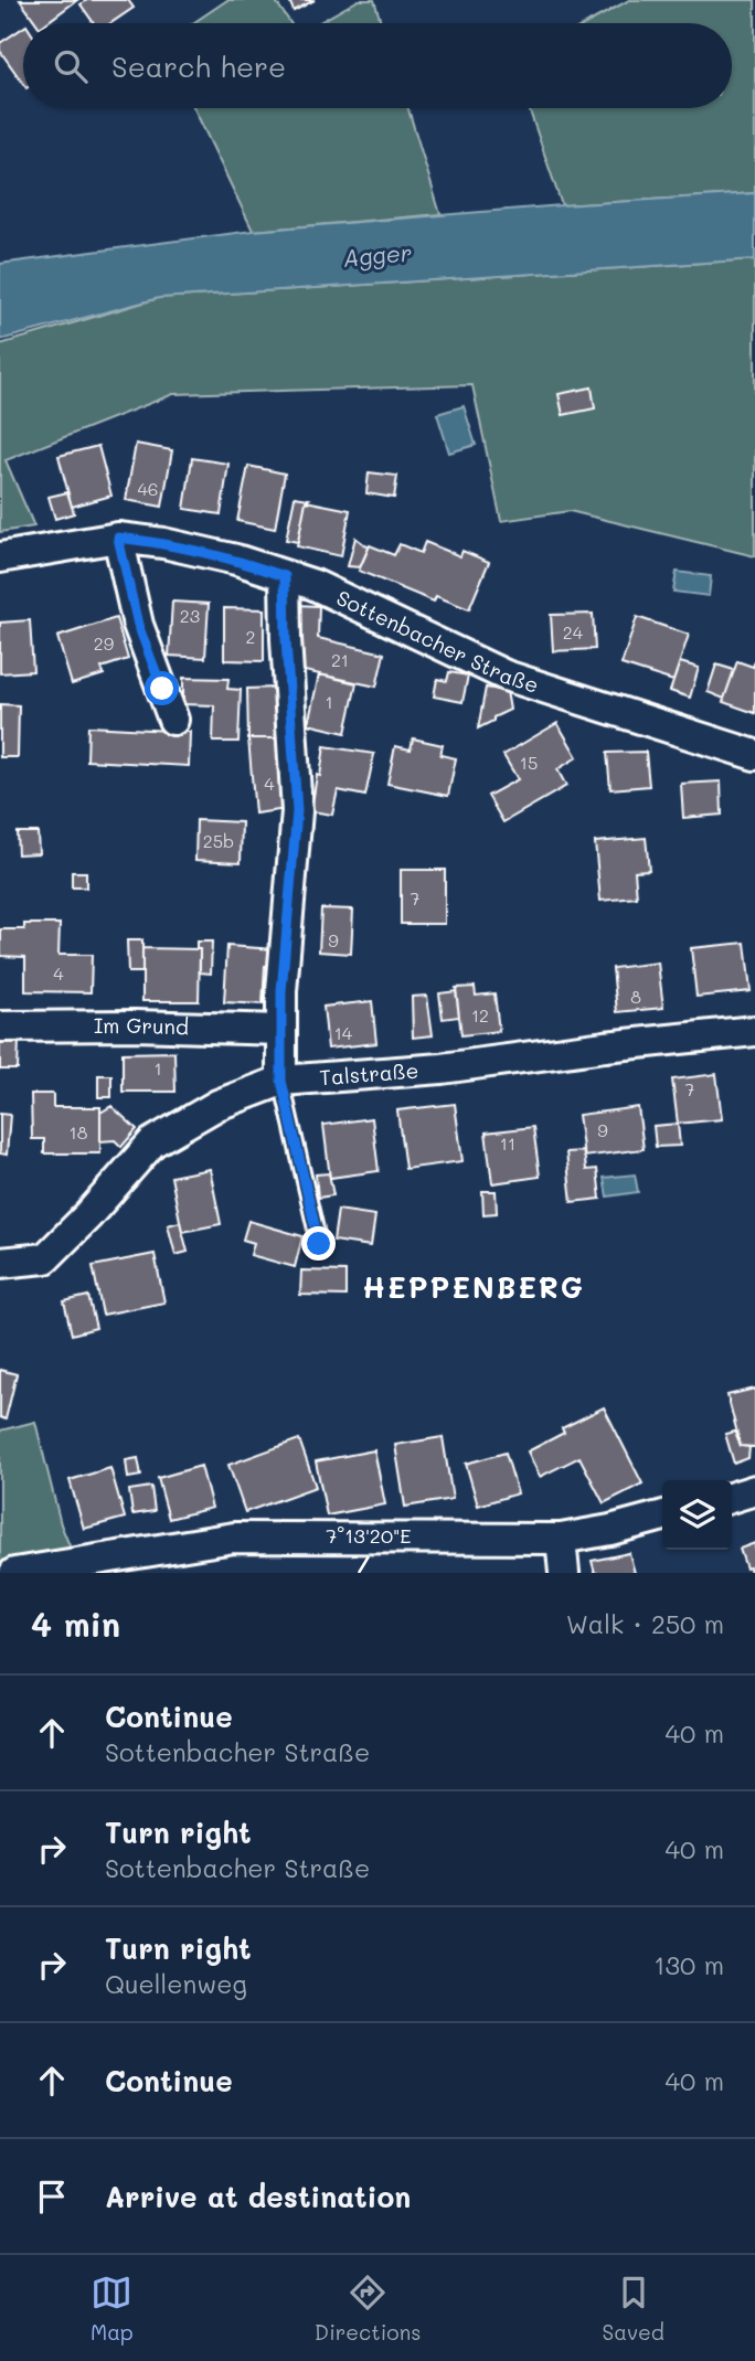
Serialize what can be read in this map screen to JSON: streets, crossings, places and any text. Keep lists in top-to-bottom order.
{
  "streets": {
    "street": ["Sottenbacher Straße", "Im Grund", "Talstraße"]
  },
  "districts": ["HEPPENBERG"],
  "water": ["Agger"],
  "house_numbers": [
    "46",
    "23",
    "24",
    "2",
    "29",
    "21",
    "1",
    "15",
    "4",
    "25b",
    "7",
    "9",
    "4",
    "8",
    "12",
    "14",
    "1",
    "7",
    "9",
    "18",
    "11"
  ],
  "page": {
    "search": "Search here",
    "heading": ["4 min", "Walk · 250 m"],
    "list": [
      ["Continue", "Sottenbacher Straße", "40 m"],
      ["Turn right", "Sottenbacher Straße", "40 m"],
      ["Turn right", "Quellenweg", "130 m"],
      ["Continue", "40 m"],
      "Arrive at destination"
    ],
    "nav": ["Map", "Directions", "Saved"]
  },
  "coordinates": ["7°13'20\"E"]
}
